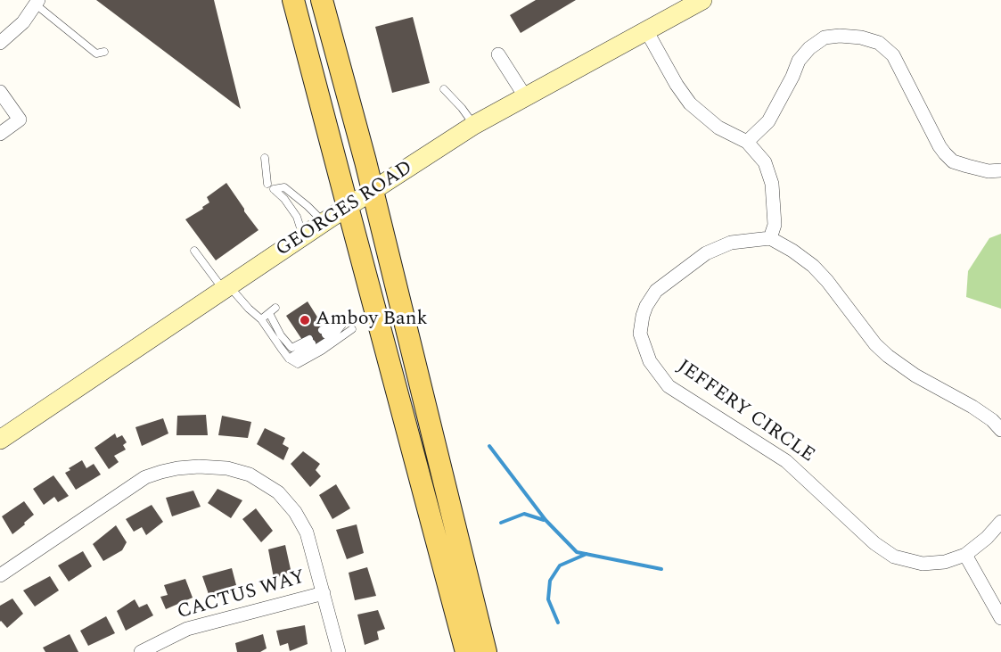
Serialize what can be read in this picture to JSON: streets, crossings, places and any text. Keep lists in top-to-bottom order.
{
  "streets": {
    "street": ["GEORGES ROAD", "JEFFERY CIRCLE", "CACTUS WAY"]
  },
  "places": ["Amboy Bank"]
}
